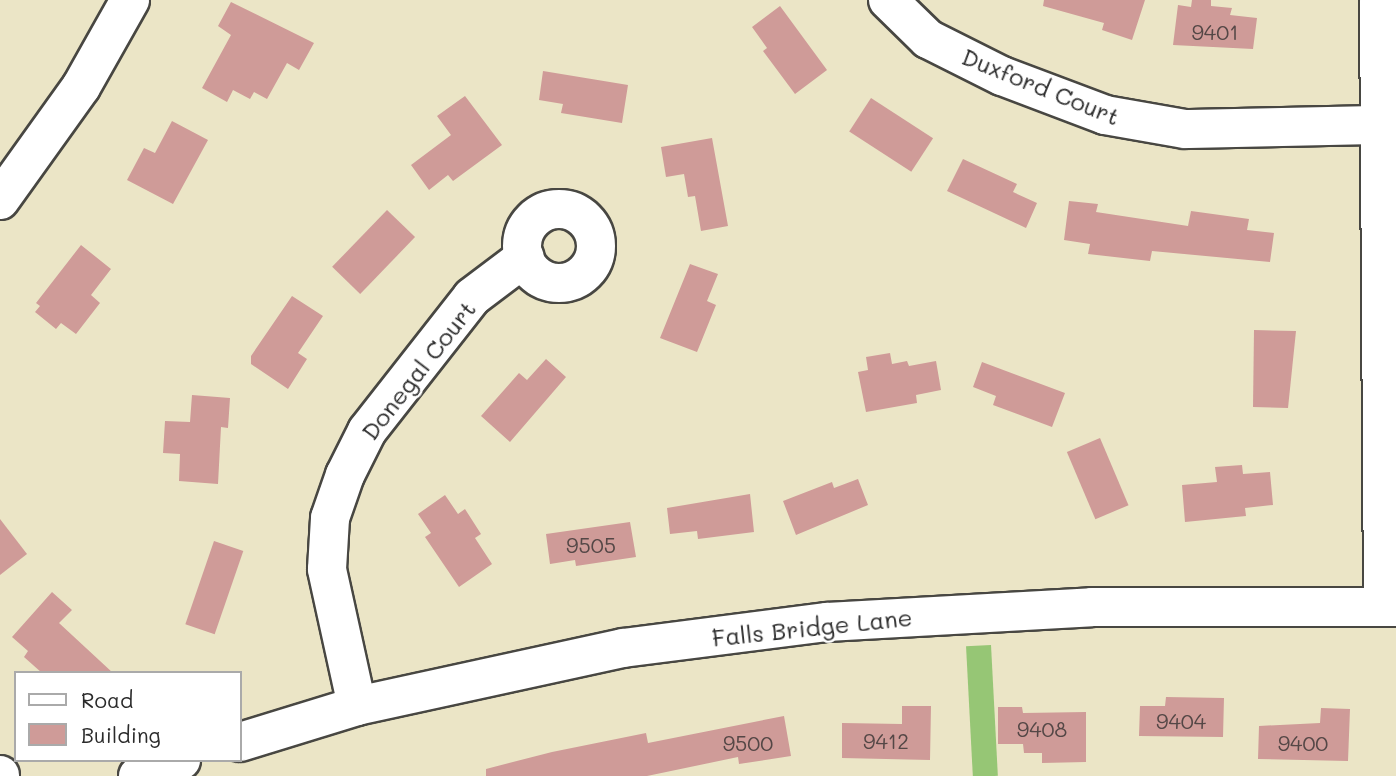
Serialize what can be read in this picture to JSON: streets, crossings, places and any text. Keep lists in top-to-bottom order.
{
  "streets": {
    "street": ["Duxford Court", "Donegal Court", "Falls Bridge Lane"]
  },
  "crossings": [
    ["Donegal Court", "Falls Bridge Lane"]
  ],
  "house_numbers": [
    "9401",
    "9505",
    "9404",
    "9408",
    "9412",
    "9500",
    "9400"
  ],
  "legend": ["Road", "Building"]
}
